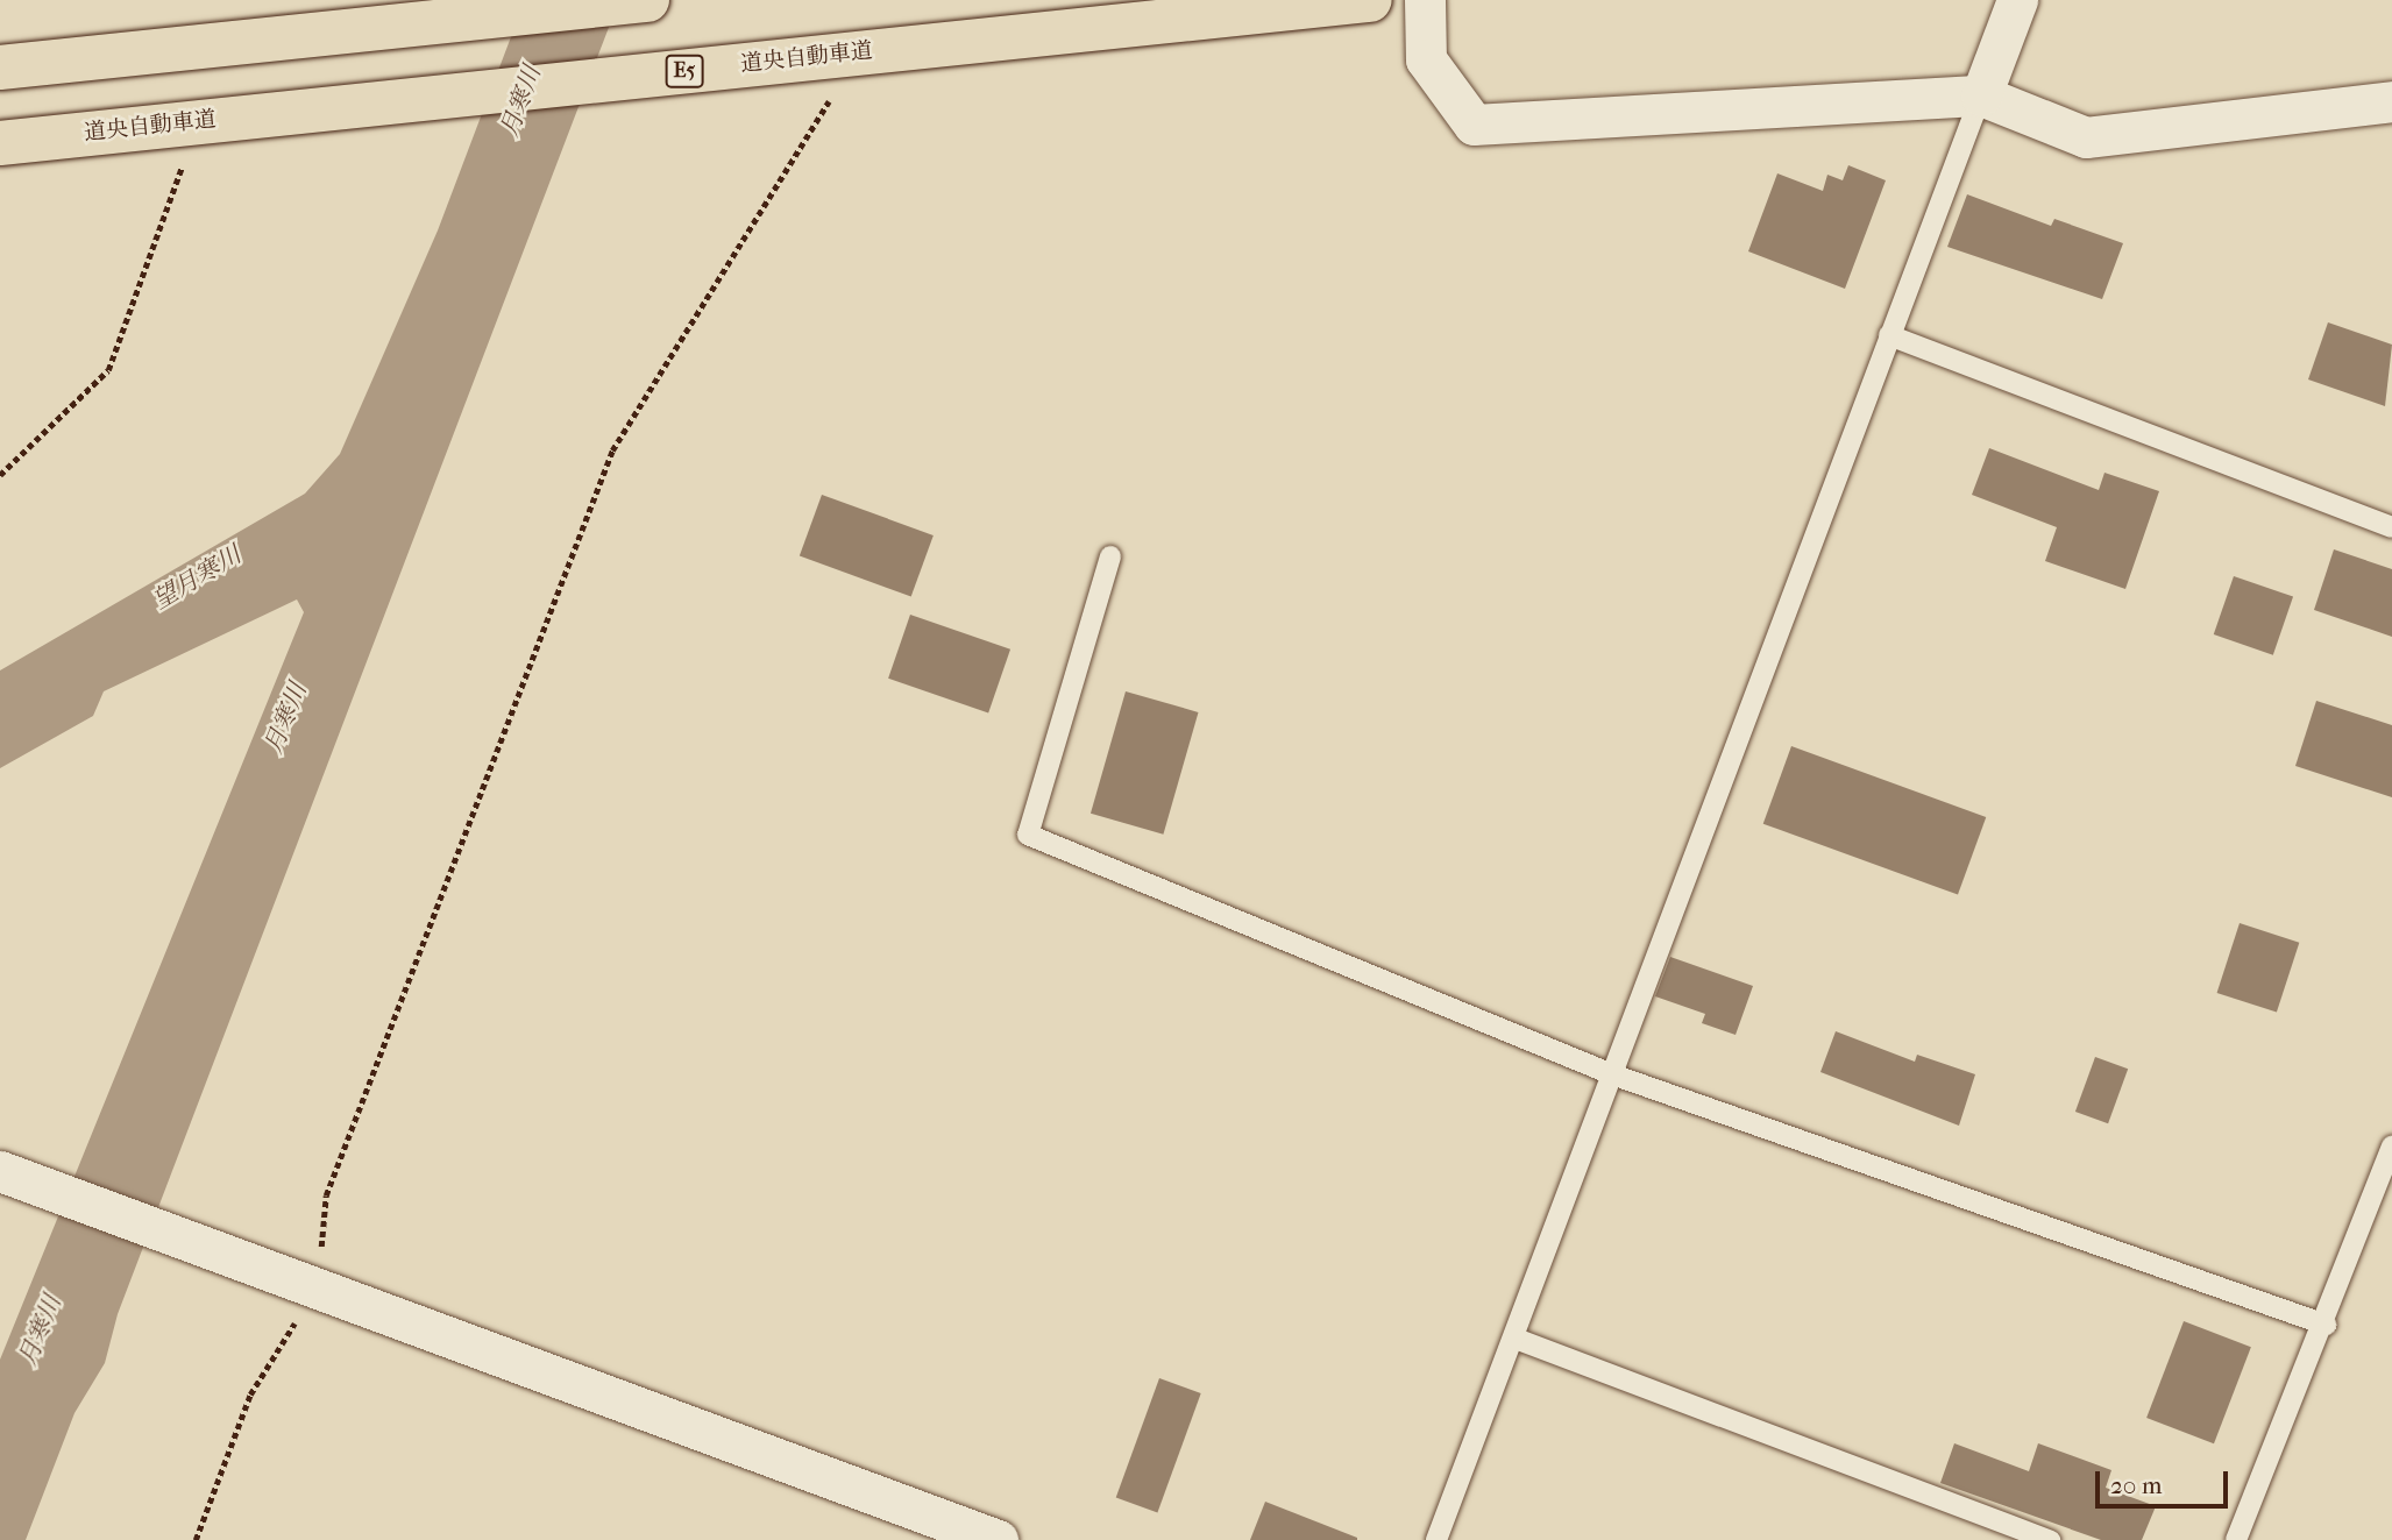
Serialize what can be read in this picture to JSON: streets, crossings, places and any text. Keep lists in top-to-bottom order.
{
  "streets": {
    "highway": ["道央自動車道", "E5"]
  },
  "water": ["月寒川", "望月寒川"],
  "scale_bar": "20 m"
}
